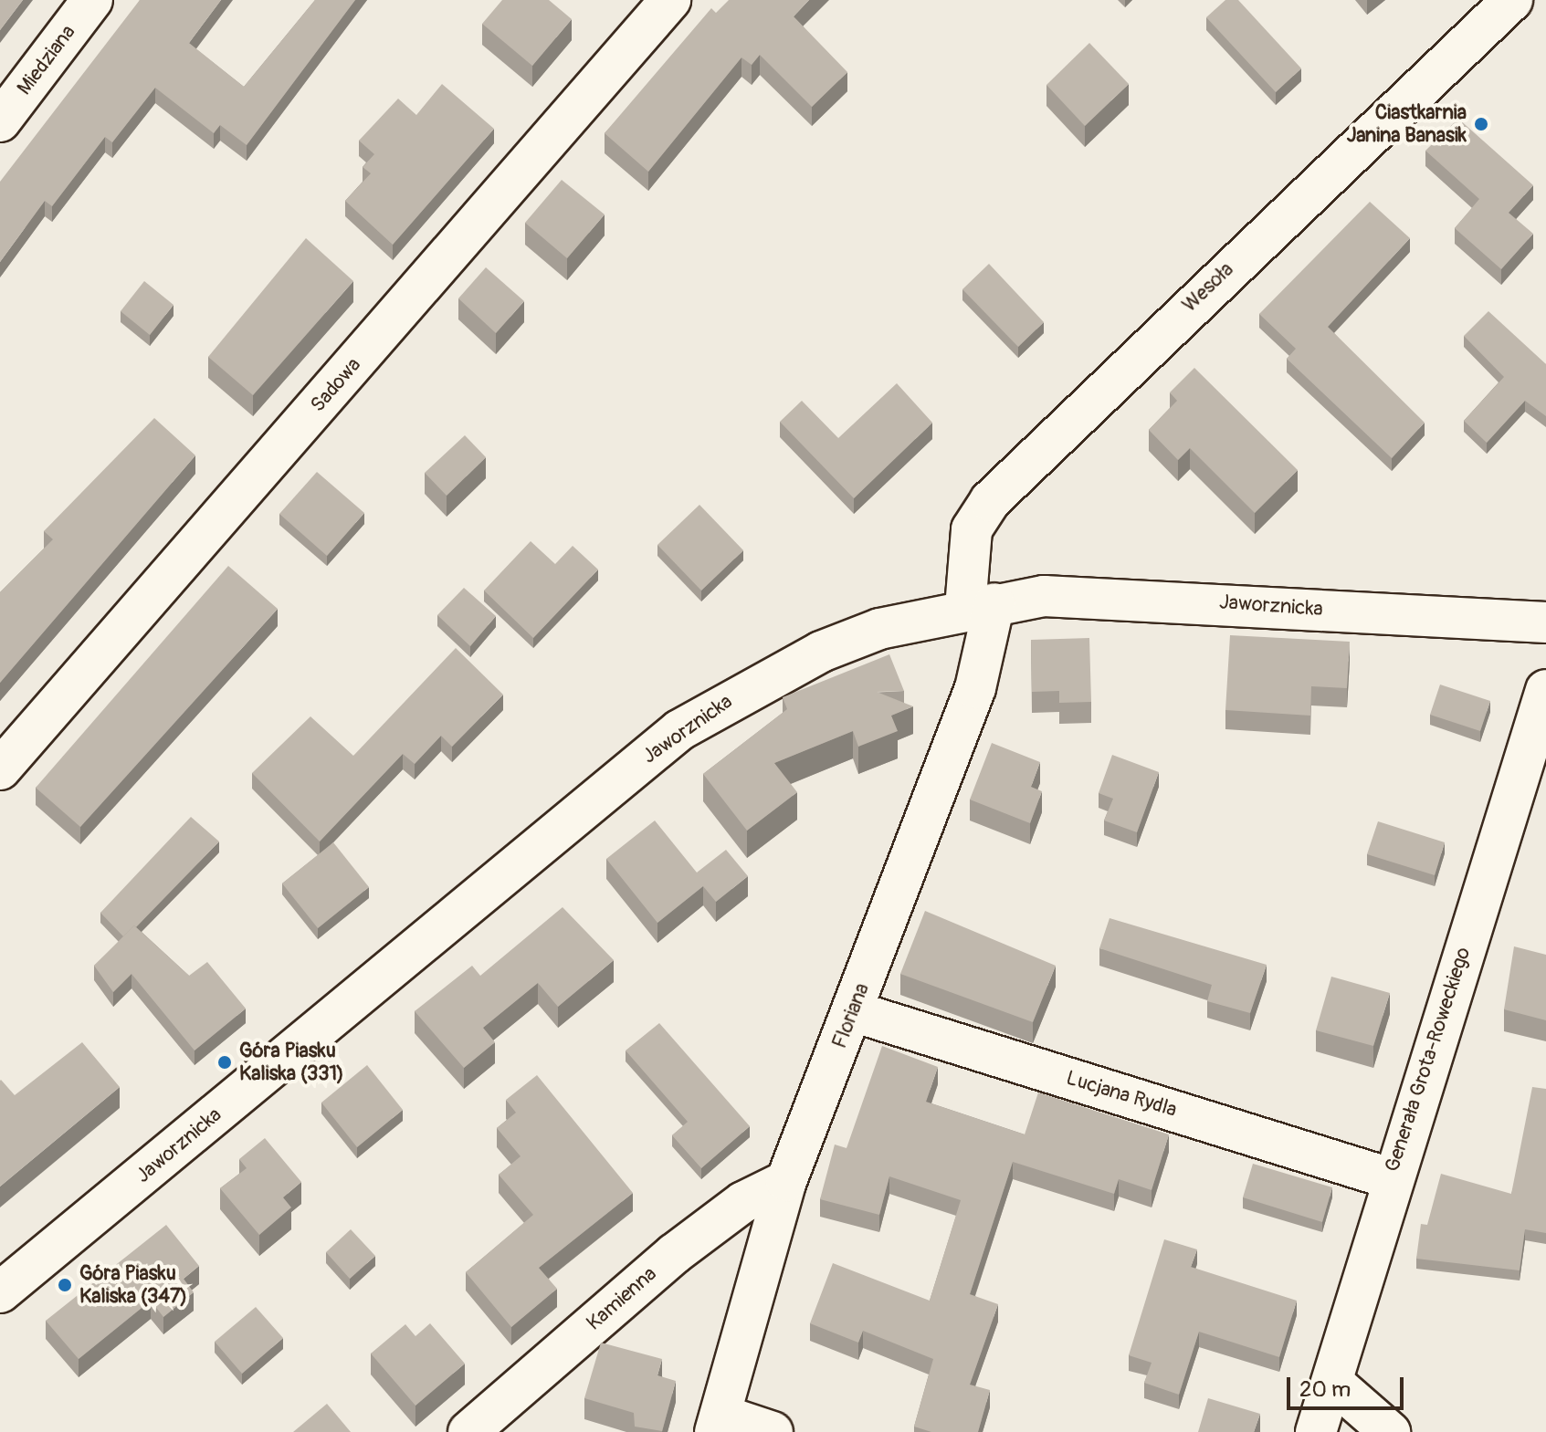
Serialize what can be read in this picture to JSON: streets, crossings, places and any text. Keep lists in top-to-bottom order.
{
  "streets": {
    "street": [
      "Miedziana",
      "Wesoła",
      "Sadowa",
      "Jaworznicka",
      "Floriana",
      "Generała Grota-Roweckiego",
      "Lucjana Rydla",
      "Kamienna"
    ]
  },
  "crossings": [
    ["Wesoła", "Jaworznicka"],
    ["Wesoła", "Floriana"],
    ["Jaworznicka", "Floriana"],
    ["Floriana", "Lucjana Rydla"],
    ["Floriana", "Kamienna"],
    ["Generała Grota-Roweckiego", "Lucjana Rydla"]
  ],
  "places": ["Ciastkarnia Janina Banasik", "Góra Piasku Kaliska (331)", "Góra Piasku Kaliska (347)"],
  "scale_bar": "20 m"
}
